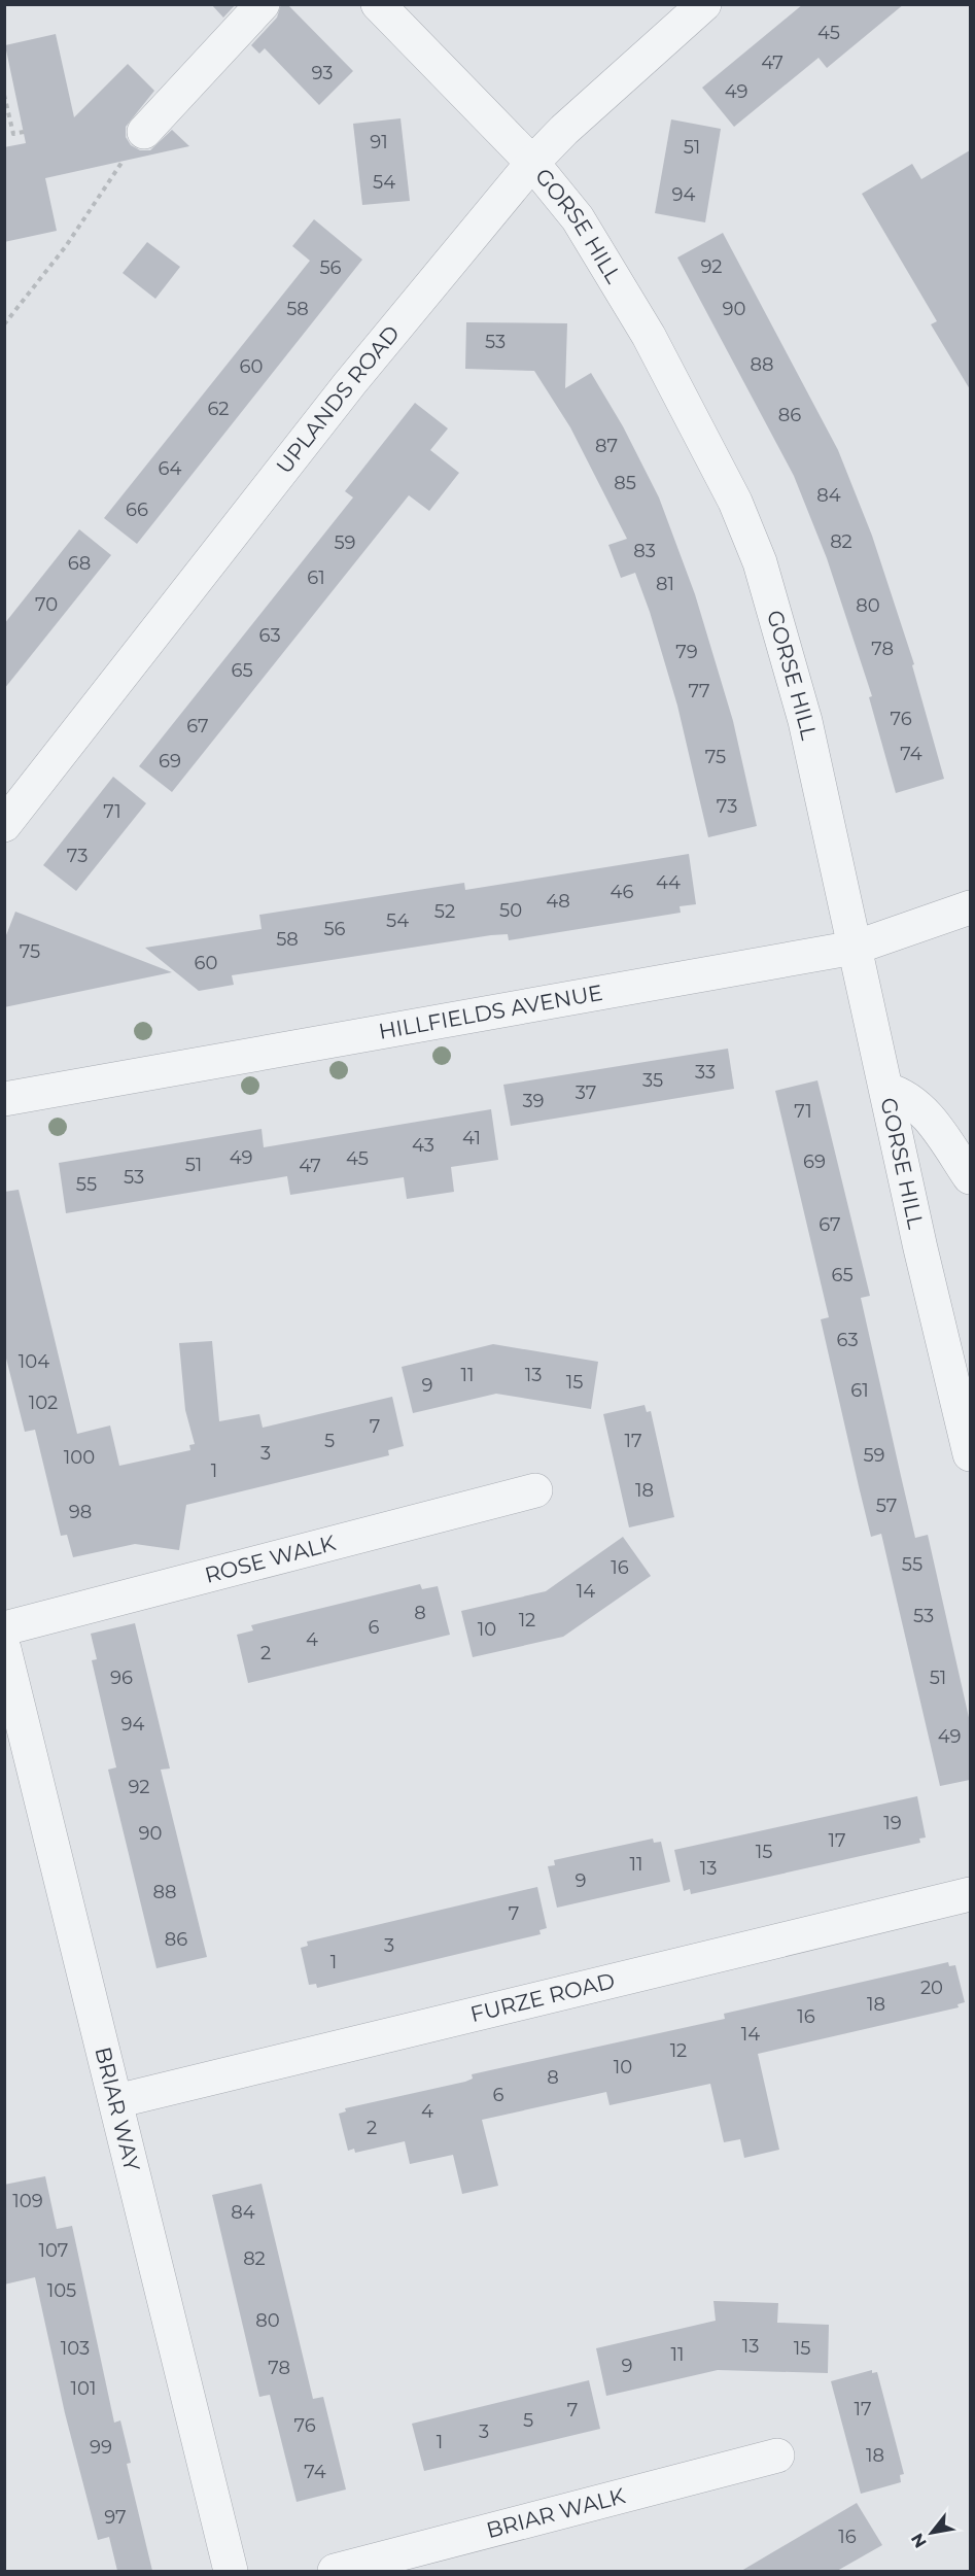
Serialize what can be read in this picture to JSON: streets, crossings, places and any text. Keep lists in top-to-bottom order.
{
  "streets": {
    "street": [
      "GORSE HILL",
      "UPLANDS ROAD",
      "HILLFIELDS AVENUE",
      "ROSE WALK",
      "FURZE ROAD",
      "BRIAR WAY",
      "BRIAR WALK"
    ]
  },
  "crossings": [
    ["GORSE HILL", "UPLANDS ROAD"],
    ["GORSE HILL", "HILLFIELDS AVENUE"],
    ["FURZE ROAD", "BRIAR WAY"]
  ],
  "house_numbers": [
    "45",
    "47",
    "93",
    "49",
    "91",
    "51",
    "54",
    "94",
    "92",
    "56",
    "58",
    "90",
    "53",
    "88",
    "60",
    "62",
    "86",
    "87",
    "64",
    "85",
    "84",
    "66",
    "82",
    "59",
    "83",
    "68",
    "61",
    "81",
    "70",
    "80",
    "63",
    "78",
    "79",
    "65",
    "77",
    "76",
    "67",
    "74",
    "75",
    "69",
    "73",
    "71",
    "73",
    "44",
    "46",
    "48",
    "50",
    "52",
    "54",
    "56",
    "58",
    "75",
    "60",
    "33",
    "35",
    "37",
    "39",
    "71",
    "41",
    "43",
    "49",
    "45",
    "69",
    "51",
    "47",
    "53",
    "55",
    "67",
    "65",
    "63",
    "104",
    "11",
    "13",
    "15",
    "9",
    "61",
    "102",
    "7",
    "5",
    "17",
    "3",
    "59",
    "100",
    "1",
    "18",
    "57",
    "98",
    "55",
    "16",
    "14",
    "8",
    "53",
    "12",
    "6",
    "10",
    "4",
    "2",
    "96",
    "51",
    "94",
    "49",
    "92",
    "19",
    "90",
    "17",
    "15",
    "11",
    "13",
    "9",
    "88",
    "7",
    "86",
    "3",
    "1",
    "20",
    "18",
    "16",
    "14",
    "12",
    "10",
    "8",
    "6",
    "4",
    "2",
    "109",
    "84",
    "107",
    "82",
    "105",
    "80",
    "13",
    "103",
    "15",
    "11",
    "9",
    "78",
    "101",
    "17",
    "7",
    "5",
    "76",
    "3",
    "1",
    "99",
    "18",
    "74",
    "97",
    "16"
  ],
  "north": "bottom left"
}
